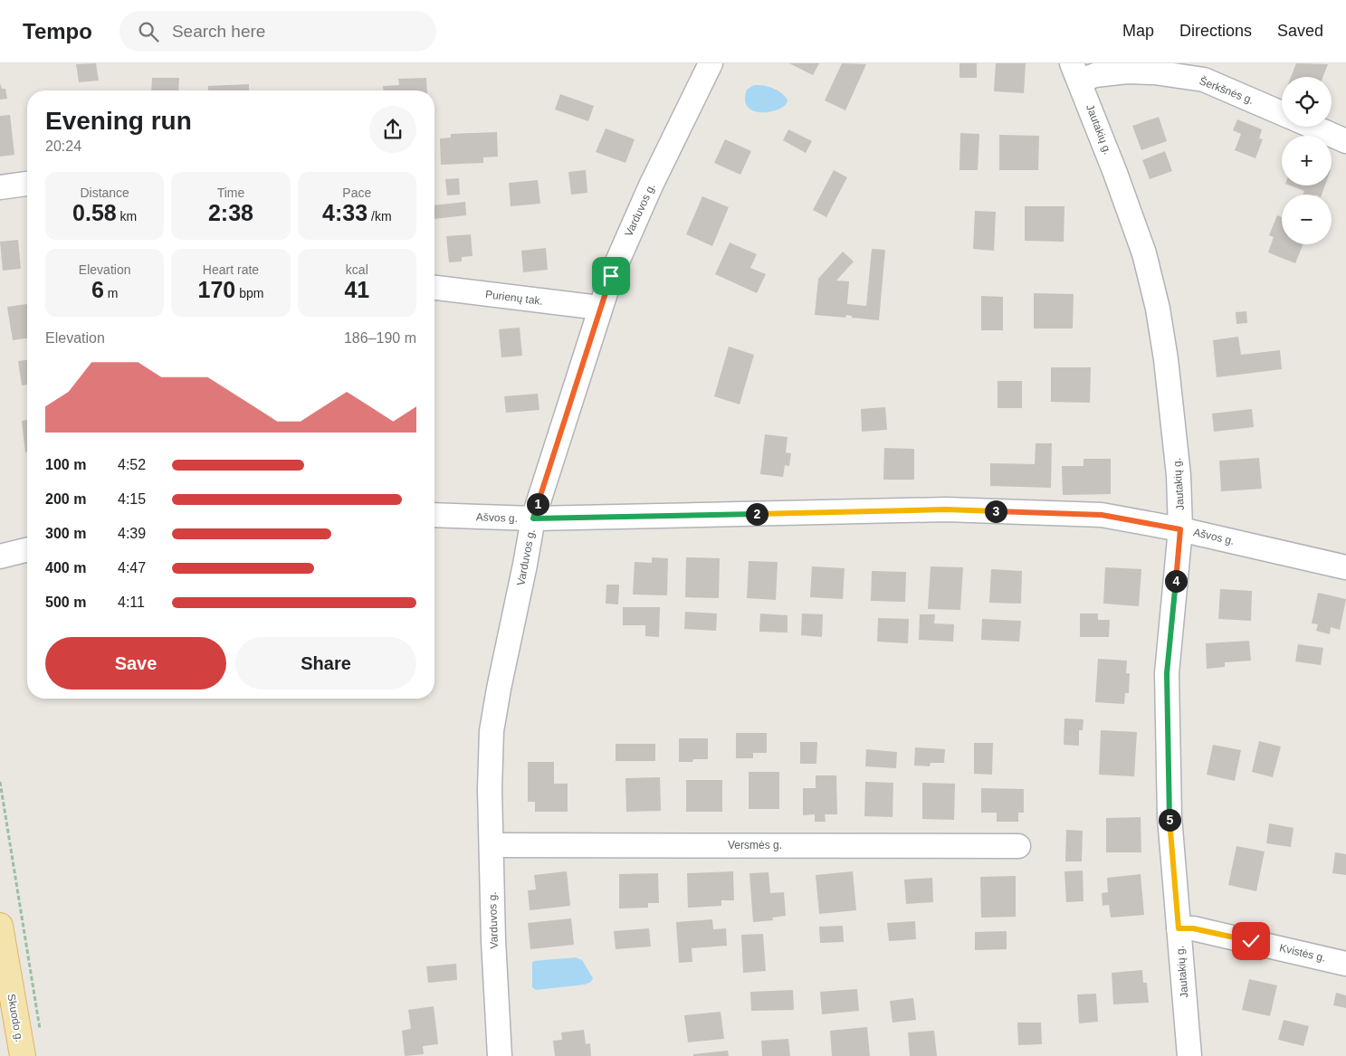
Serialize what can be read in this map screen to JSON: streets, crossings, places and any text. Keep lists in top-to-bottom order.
{
  "streets": {
    "main road": ["Skuodo g."],
    "street": [
      "Šerkšnės g.",
      "Jautakių g.",
      "Varduvos g.",
      "Purienų tak.",
      "Ašvos g.",
      "Versmės g.",
      "Kvistės g."
    ]
  },
  "crossings": [
    ["Šerkšnės g.", "Jautakių g."],
    ["Jautakių g.", "Ašvos g."],
    ["Jautakių g.", "Kvistės g."],
    ["Varduvos g.", "Purienų tak."],
    ["Varduvos g.", "Ašvos g."],
    ["Varduvos g.", "Versmės g."]
  ],
  "page": {
    "header": "Tempo",
    "search": "Search here",
    "nav": ["Map", "Directions", "Saved"],
    "map_buttons": ["+", "−"],
    "heading": ["Evening run", "20:24"],
    "stats": [
      ["Distance", "0.58 km"],
      ["Time", "2:38"],
      ["Pace", "4:33 /km"],
      ["Elevation", "6 m"],
      ["Heart rate", "170 bpm"],
      ["kcal", "41"]
    ],
    "chart": ["Elevation", "186–190 m"],
    "list": [
      {
        "name": "100 m",
        "note": "4:52"
      },
      {
        "name": "200 m",
        "note": "4:15"
      },
      {
        "name": "300 m",
        "note": "4:39"
      },
      {
        "name": "400 m",
        "note": "4:47"
      },
      {
        "name": "500 m",
        "note": "4:11"
      }
    ],
    "pins": [
      "1",
      "3",
      "2",
      "4",
      "5"
    ],
    "buttons": ["Save", "Share"]
  }
}
